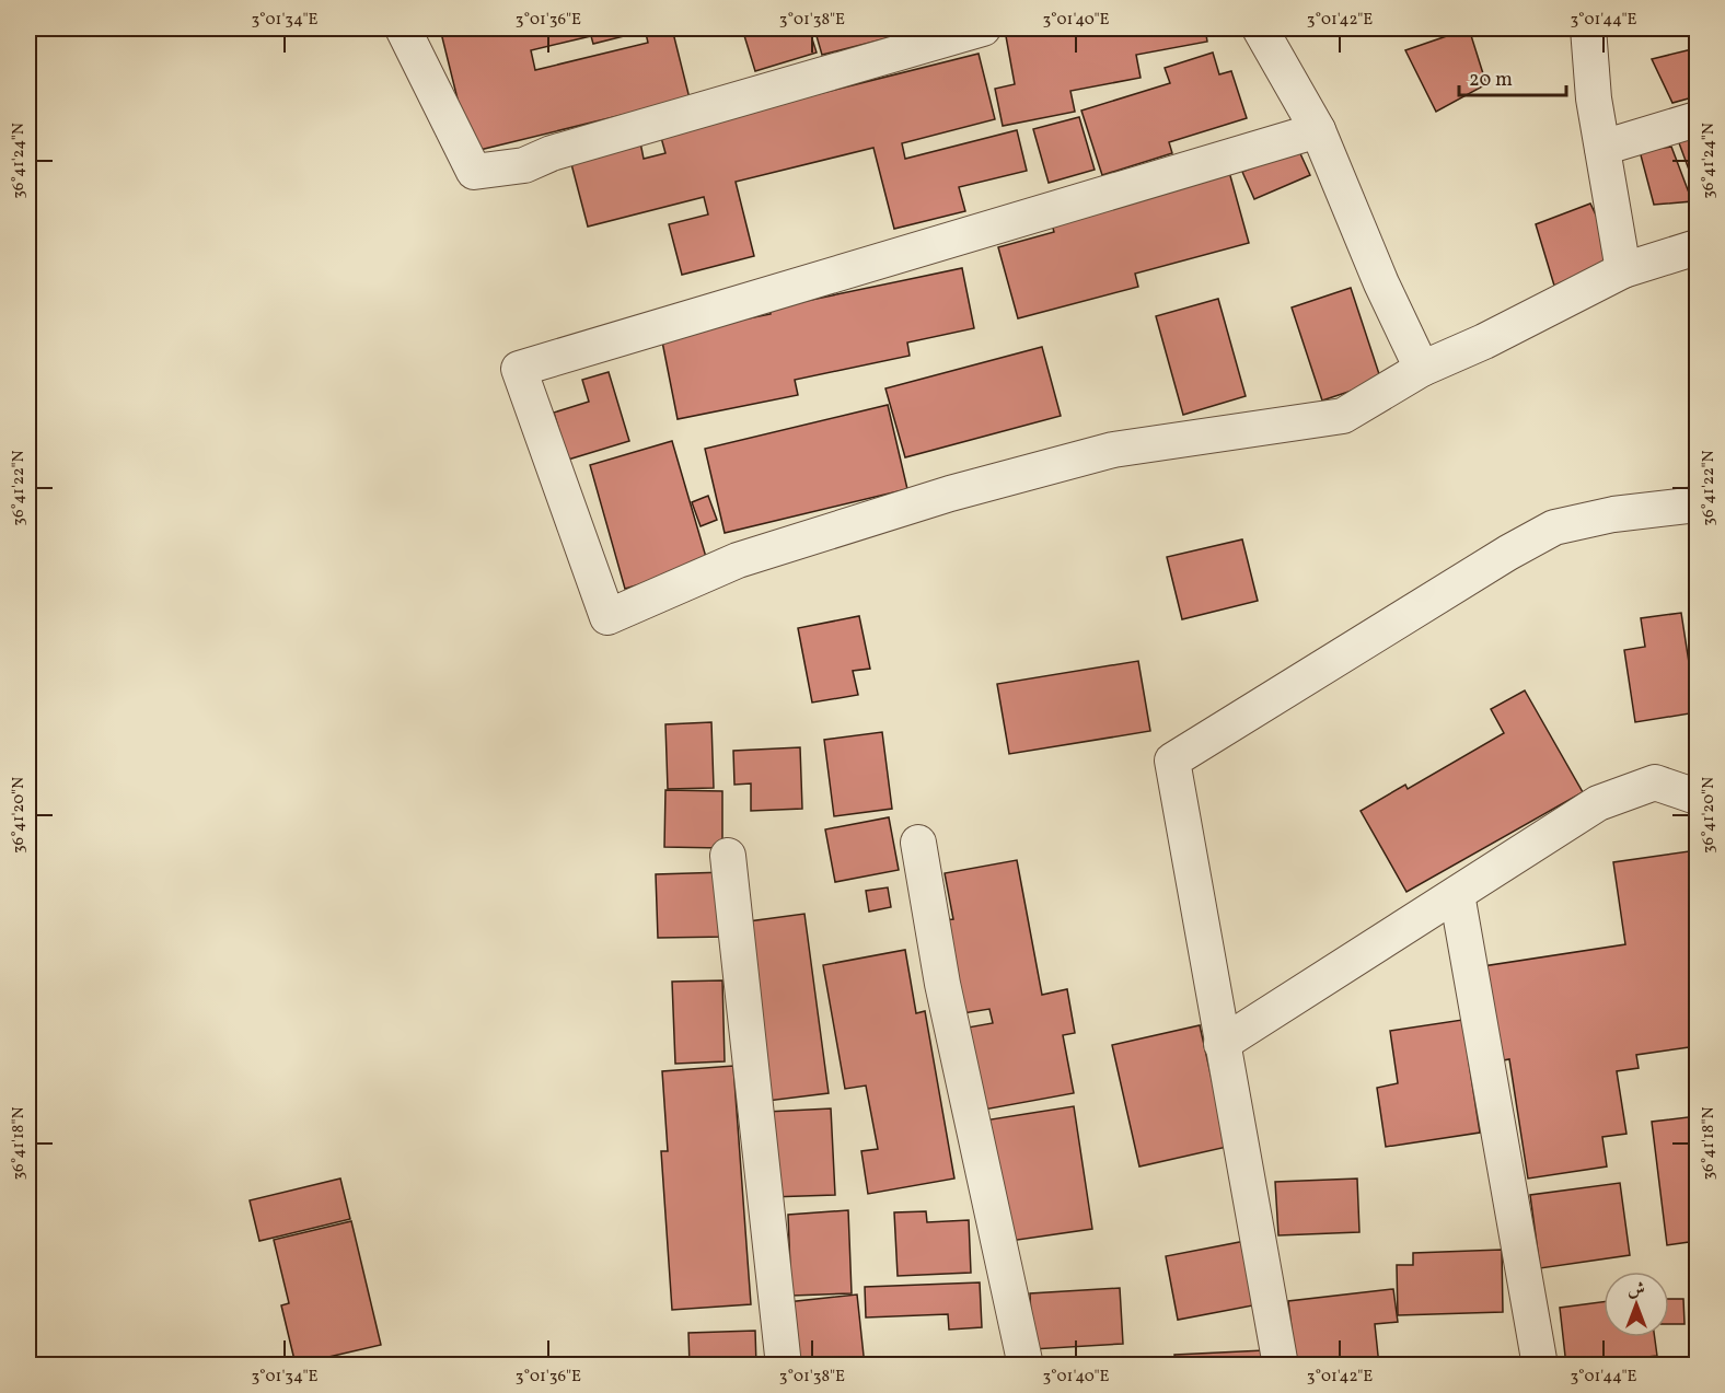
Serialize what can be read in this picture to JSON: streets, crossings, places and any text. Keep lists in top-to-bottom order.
{
  "scale_bar": "20 m",
  "north": "top",
  "coordinates": [
    "3°01'34\"E",
    "3°01'36\"E",
    "3°01'38\"E",
    "3°01'40\"E",
    "3°01'42\"E",
    "3°01'44\"E",
    "36°41'24\"N",
    "36°41'22\"N",
    "36°41'20\"N",
    "36°41'18\"N"
  ]
}
